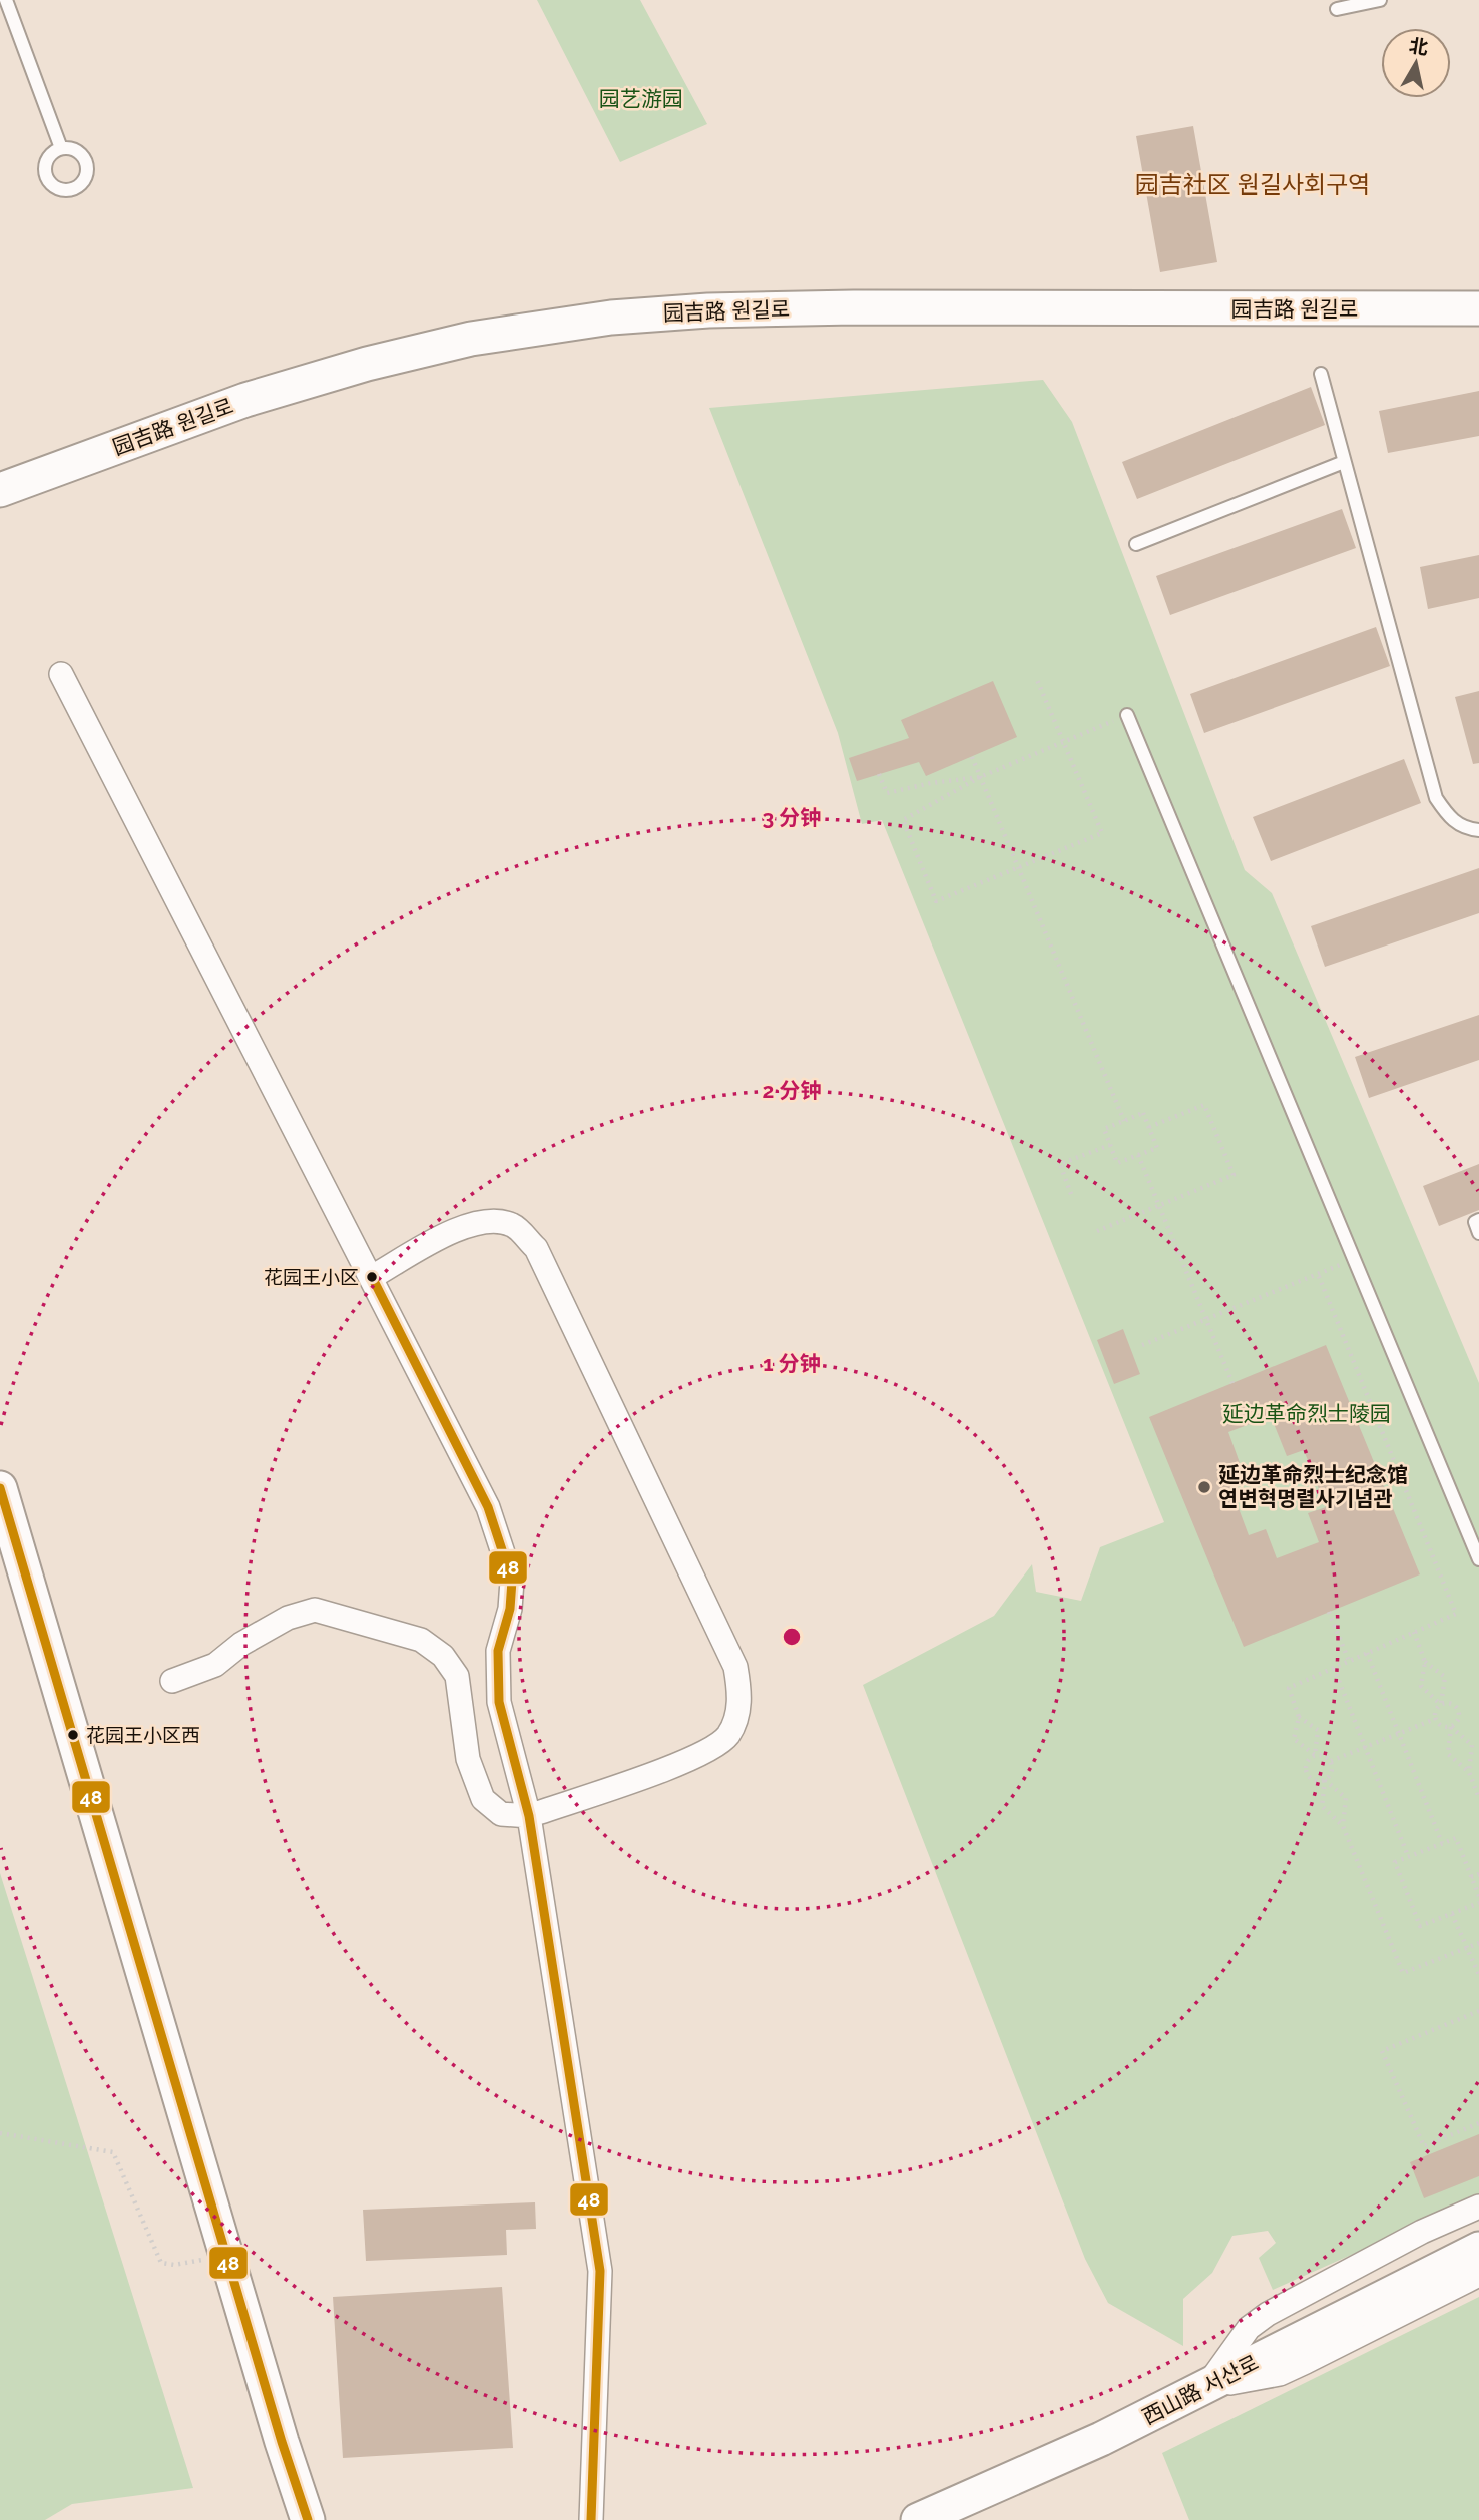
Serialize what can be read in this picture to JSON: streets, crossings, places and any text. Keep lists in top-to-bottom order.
{
  "streets": {
    "street": ["园吉路 원길로", "西山路 서산로"]
  },
  "districts": ["园吉社区 원길사회구역"],
  "parks": ["园艺游园", "延边革命烈士陵园"],
  "places": ["花园王小区", "延边革命烈士纪念馆 연변혁명렬사기념관", "花园王小区西"],
  "lines": ["transit line 48"],
  "north": "top",
  "rings": ["3 分钟", "2 分钟", "1 分钟"]
}
